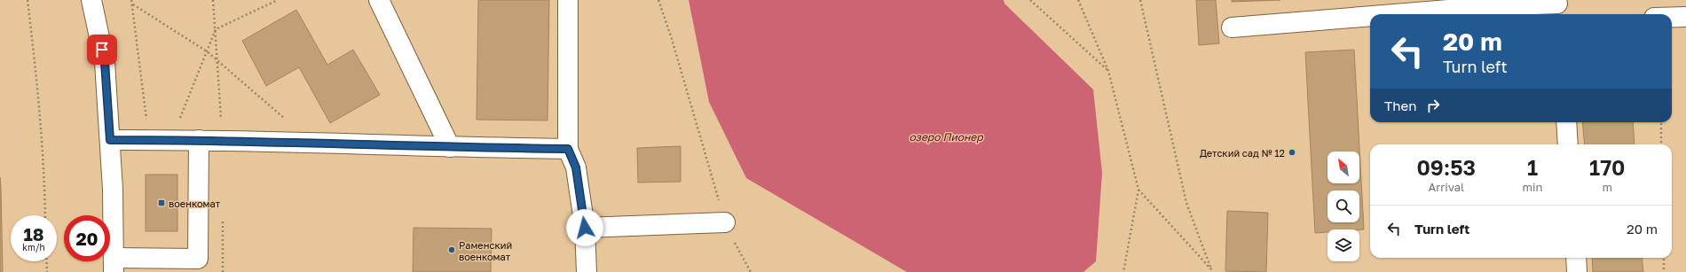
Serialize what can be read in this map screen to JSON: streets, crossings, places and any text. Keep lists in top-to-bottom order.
{
  "water": ["озеро Пионер"],
  "places": {
    "other": ["Детский сад № 12", "Раменский военкомат"],
    "transit": ["военкомат"]
  },
  "north": "top left",
  "page": {
    "turn": ["20 m", "Turn left"],
    "then": "Then",
    "eta": [
      "09:53",
      "Arrival",
      "1",
      "min",
      "170",
      "m"
    ],
    "list": [
      {
        "name": "Turn left",
        "value": "20 m"
      }
    ],
    "speed": "18 km/h",
    "limit": "20"
  }
}
